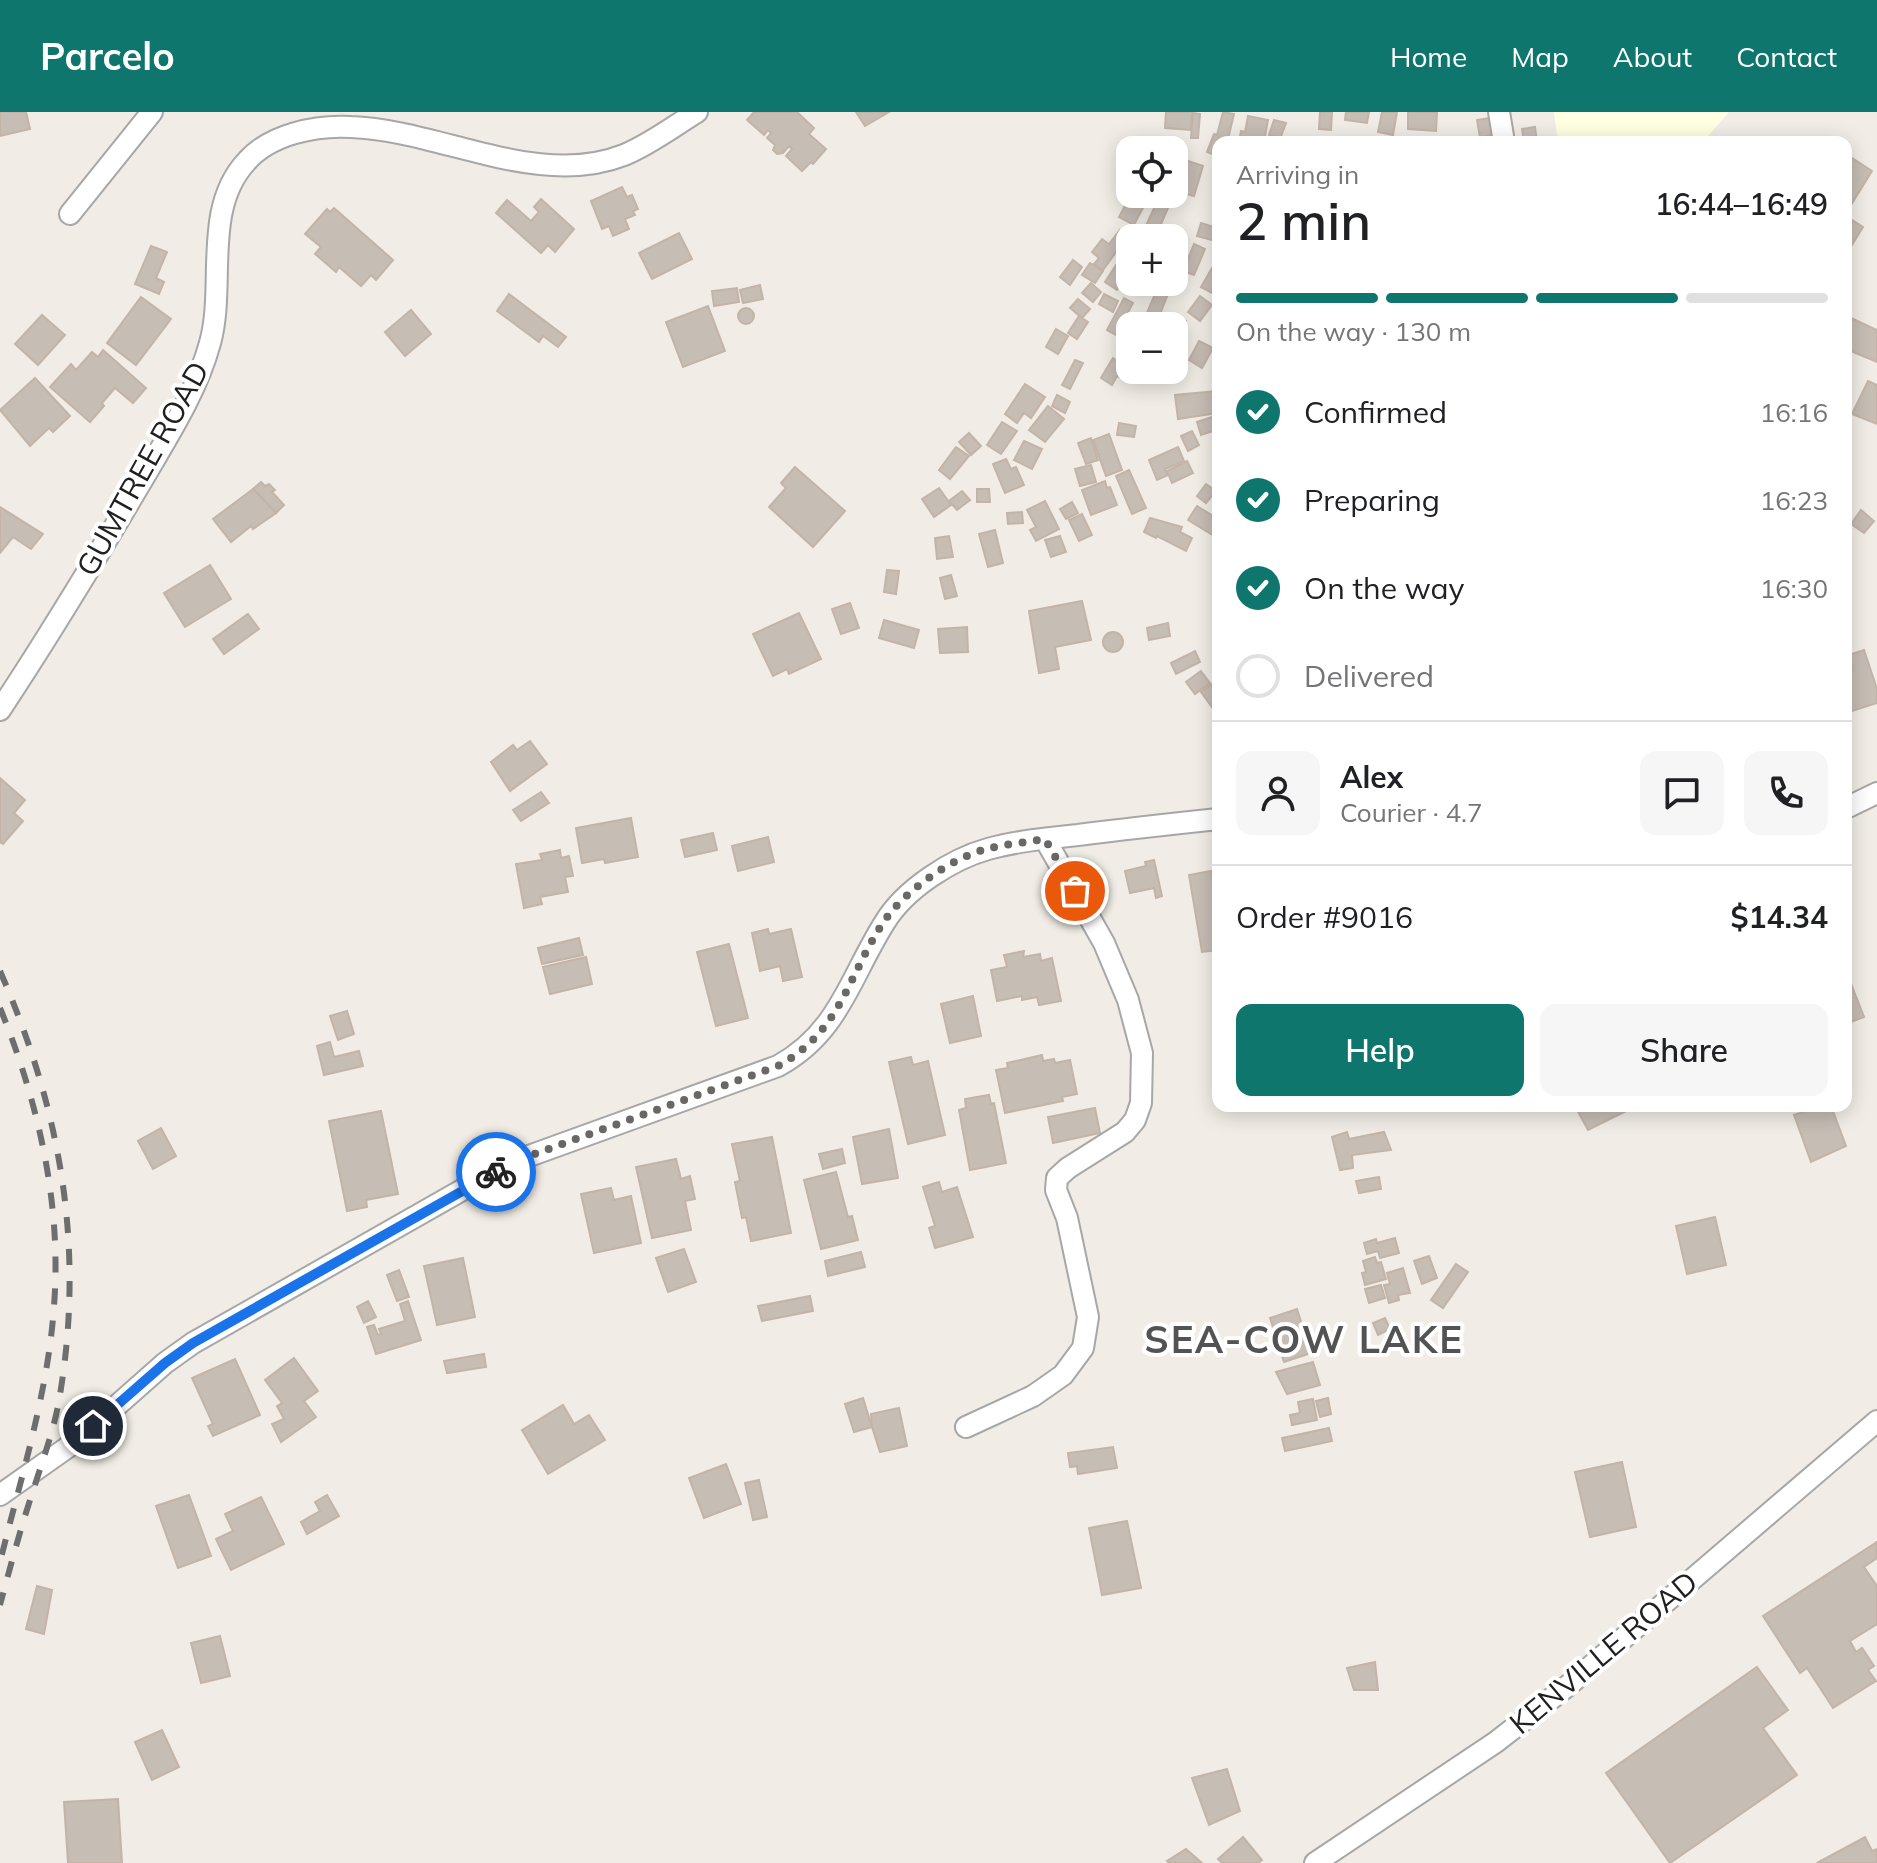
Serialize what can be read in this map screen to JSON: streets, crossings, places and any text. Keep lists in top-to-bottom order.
{
  "streets": {
    "street": ["GUMTREE ROAD", "KENVILLE ROAD"]
  },
  "districts": ["SEA-COW LAKE"],
  "page": {
    "header": "Parcelo",
    "nav": [
      "Home",
      "Map",
      "About",
      "Contact"
    ],
    "map_buttons": ["+", "−"],
    "heading": ["2 min", "Arriving in", "16:44–16:49"],
    "panel": [
      "Alex",
      "Courier · 4.7",
      "Order #9016",
      "$14.34"
    ],
    "bar": "On the way · 130 m",
    "list": [
      ["Confirmed", "16:16"],
      ["Preparing", "16:23"],
      ["On the way", "16:30"],
      "Delivered"
    ],
    "buttons": ["Help", "Share"]
  }
}
